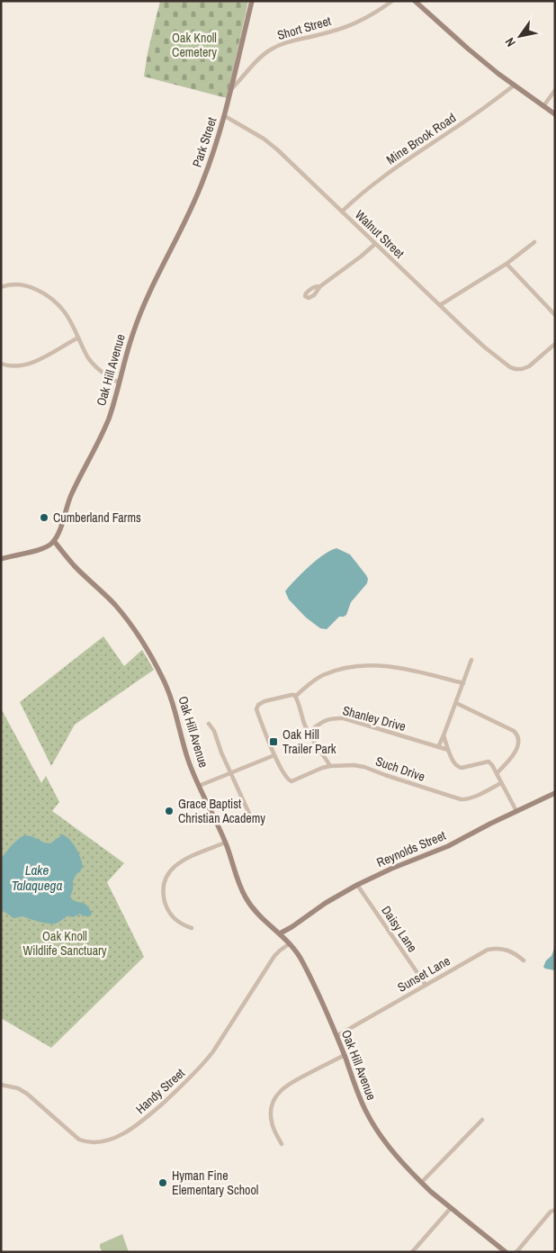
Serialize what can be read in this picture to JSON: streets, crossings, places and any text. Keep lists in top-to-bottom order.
{
  "streets": {
    "main road": ["Park Street", "Oak Hill Avenue", "Reynolds Street"],
    "street": [
      "Short Street",
      "Mine Brook Road",
      "Walnut Street",
      "Shanley Drive",
      "Such Drive",
      "Daisy Lane",
      "Sunset Lane",
      "Handy Street"
    ]
  },
  "crossings": [
    ["Short Street", "Park Street"],
    ["Mine Brook Road", "Walnut Street"],
    ["Park Street", "Walnut Street"],
    ["Park Street", "Oak Hill Avenue"],
    ["Oak Hill Avenue", "Reynolds Street"],
    ["Oak Hill Avenue", "Sunset Lane"],
    ["Oak Hill Avenue", "Handy Street"],
    ["Reynolds Street", "Daisy Lane"],
    ["Daisy Lane", "Sunset Lane"]
  ],
  "water": ["Lake Talaquega"],
  "parks": ["Oak Knoll Cemetery", "Oak Knoll Wildlife Sanctuary"],
  "places": {
    "other": ["Cumberland Farms", "Grace Baptist Christian Academy", "Hyman Fine Elementary School"],
    "transit": ["Oak Hill Trailer Park"]
  },
  "north": "bottom left"
}
